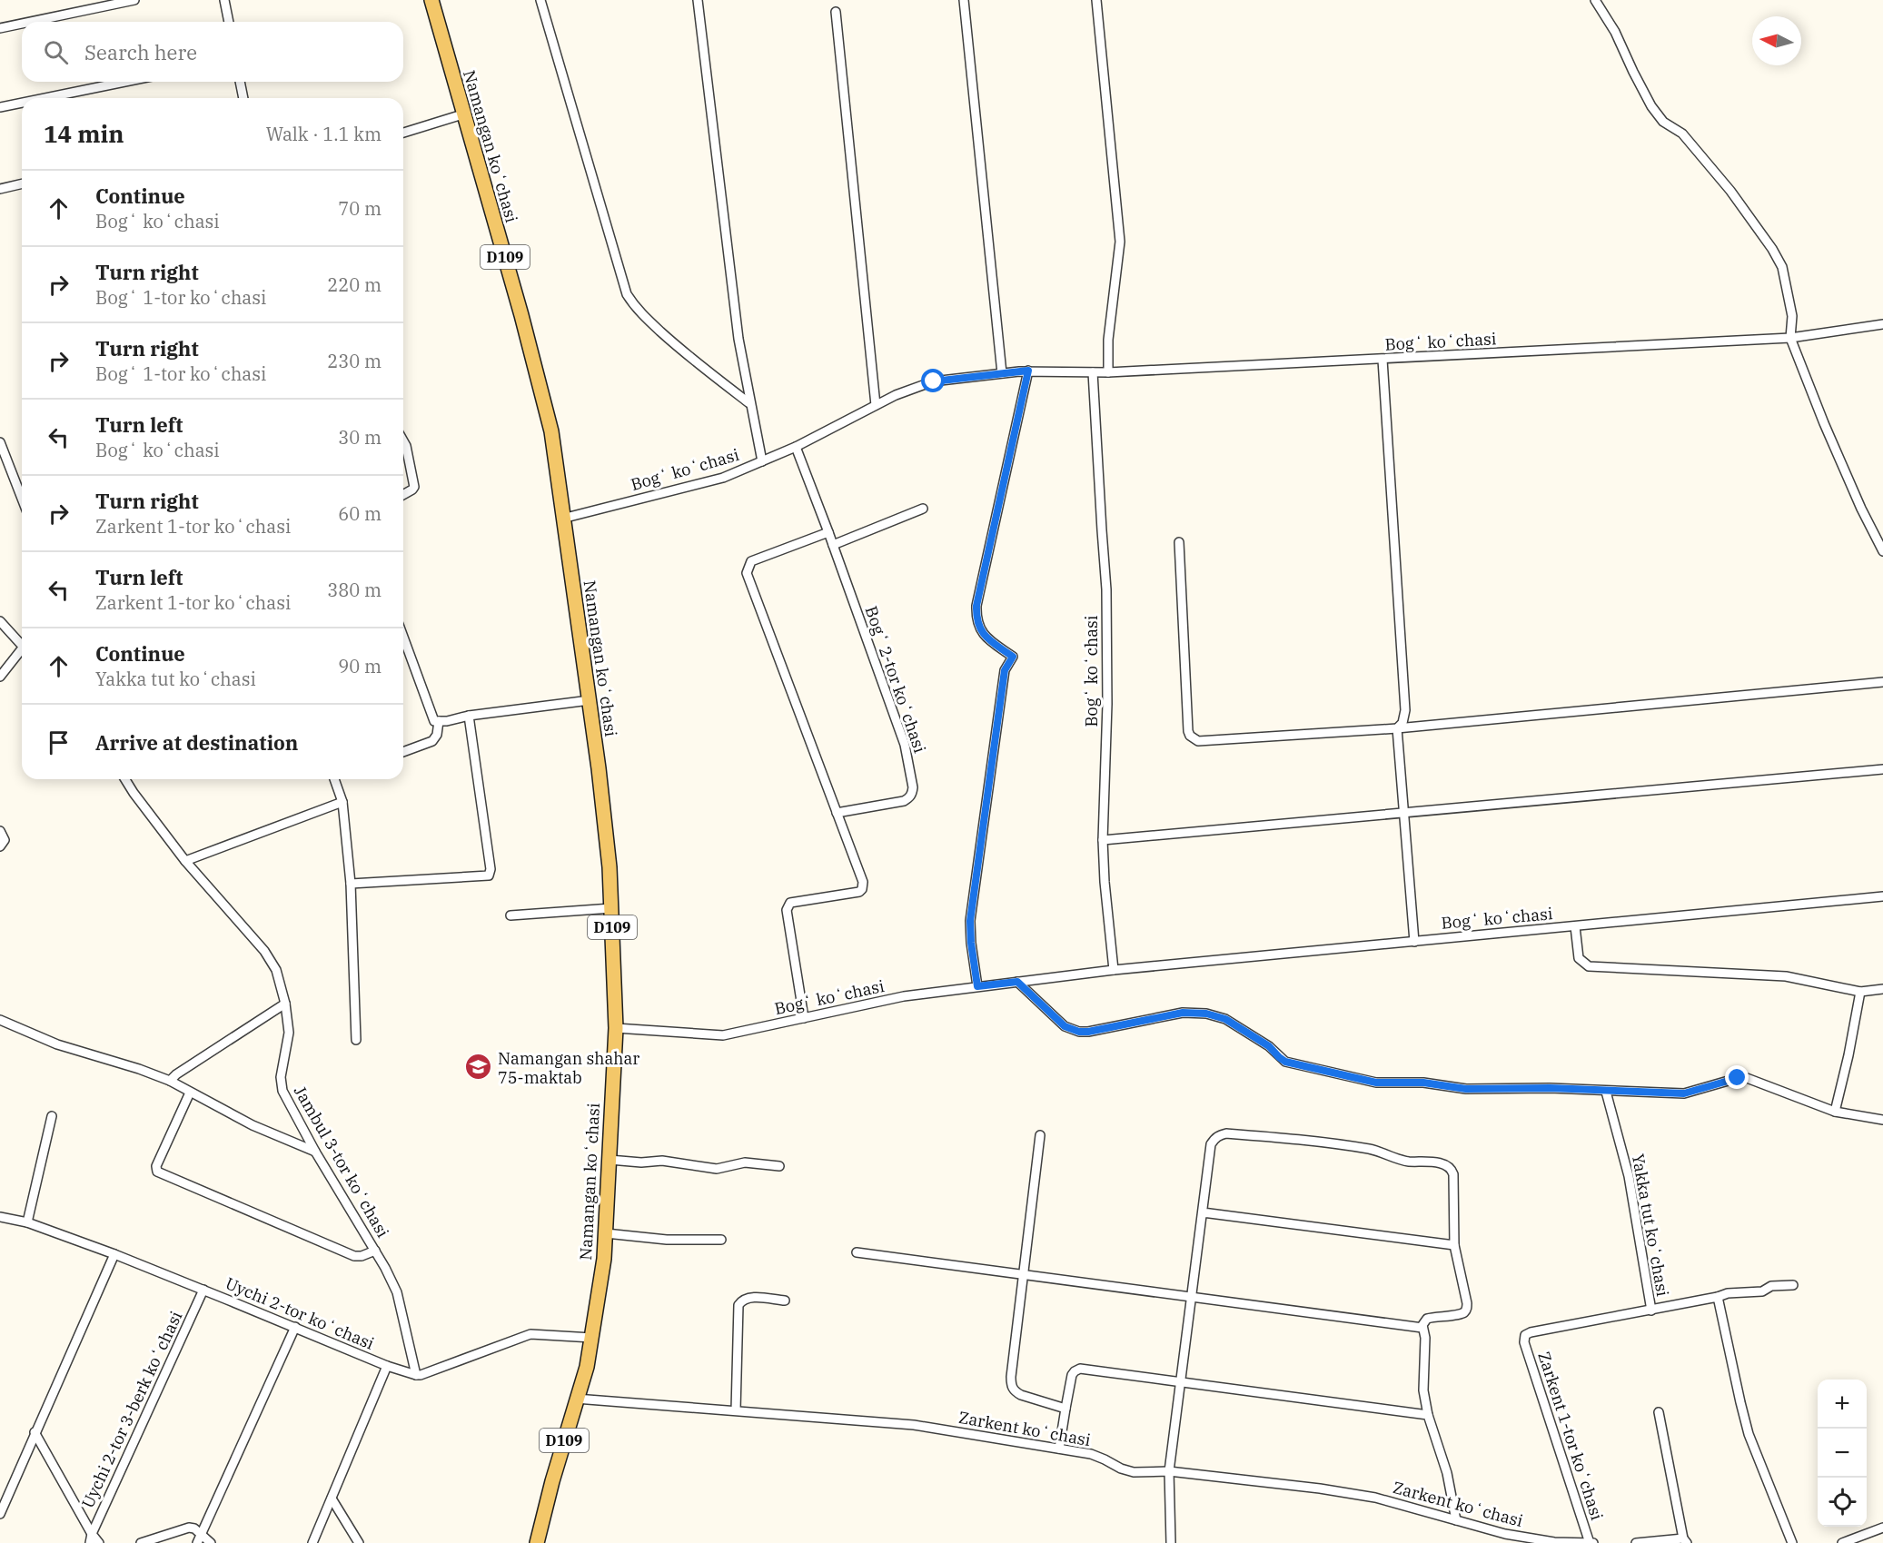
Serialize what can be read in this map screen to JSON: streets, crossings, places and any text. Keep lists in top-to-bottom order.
{
  "streets": {
    "main road": ["Namangan koʻchasi", "D109"],
    "street": [
      "Bogʻ koʻchasi",
      "Bogʻ 2-tor koʻchasi",
      "Jambul 3-tor koʻchasi",
      "Yakka tut koʻchasi",
      "Uychi 2-tor koʻchasi",
      "Uychi 2-tor 3-berk koʻchasi",
      "Zarkent koʻchasi",
      "Zarkent 1-tor koʻchasi"
    ]
  },
  "crossings": [
    ["Namangan koʻchasi", "D109"],
    ["Namangan koʻchasi", "Bogʻ koʻchasi"],
    ["D109", "Zarkent koʻchasi"],
    ["Bogʻ koʻchasi", "Bogʻ 2-tor koʻchasi"],
    ["Jambul 3-tor koʻchasi", "Uychi 2-tor koʻchasi"],
    ["Yakka tut koʻchasi", "Zarkent 1-tor koʻchasi"],
    ["Uychi 2-tor koʻchasi", "Uychi 2-tor 3-berk koʻchasi"],
    ["Zarkent koʻchasi", "Zarkent 1-tor koʻchasi"]
  ],
  "places": {
    "school or university": ["Namangan shahar 75-maktab"]
  },
  "north": "left",
  "page": {
    "search": "Search here",
    "heading": ["14 min", "Walk · 1.1 km"],
    "list": [
      ["Continue", "Bogʻ koʻchasi", "70 m"],
      ["Turn right", "Bogʻ 1-tor koʻchasi", "220 m"],
      ["Turn right", "Bogʻ 1-tor koʻchasi", "230 m"],
      ["Turn left", "Bogʻ koʻchasi", "30 m"],
      ["Turn right", "Zarkent 1-tor koʻchasi", "60 m"],
      ["Turn left", "Zarkent 1-tor koʻchasi", "380 m"],
      ["Continue", "Yakka tut koʻchasi", "90 m"],
      "Arrive at destination"
    ],
    "map_buttons": ["+", "−"]
  }
}
